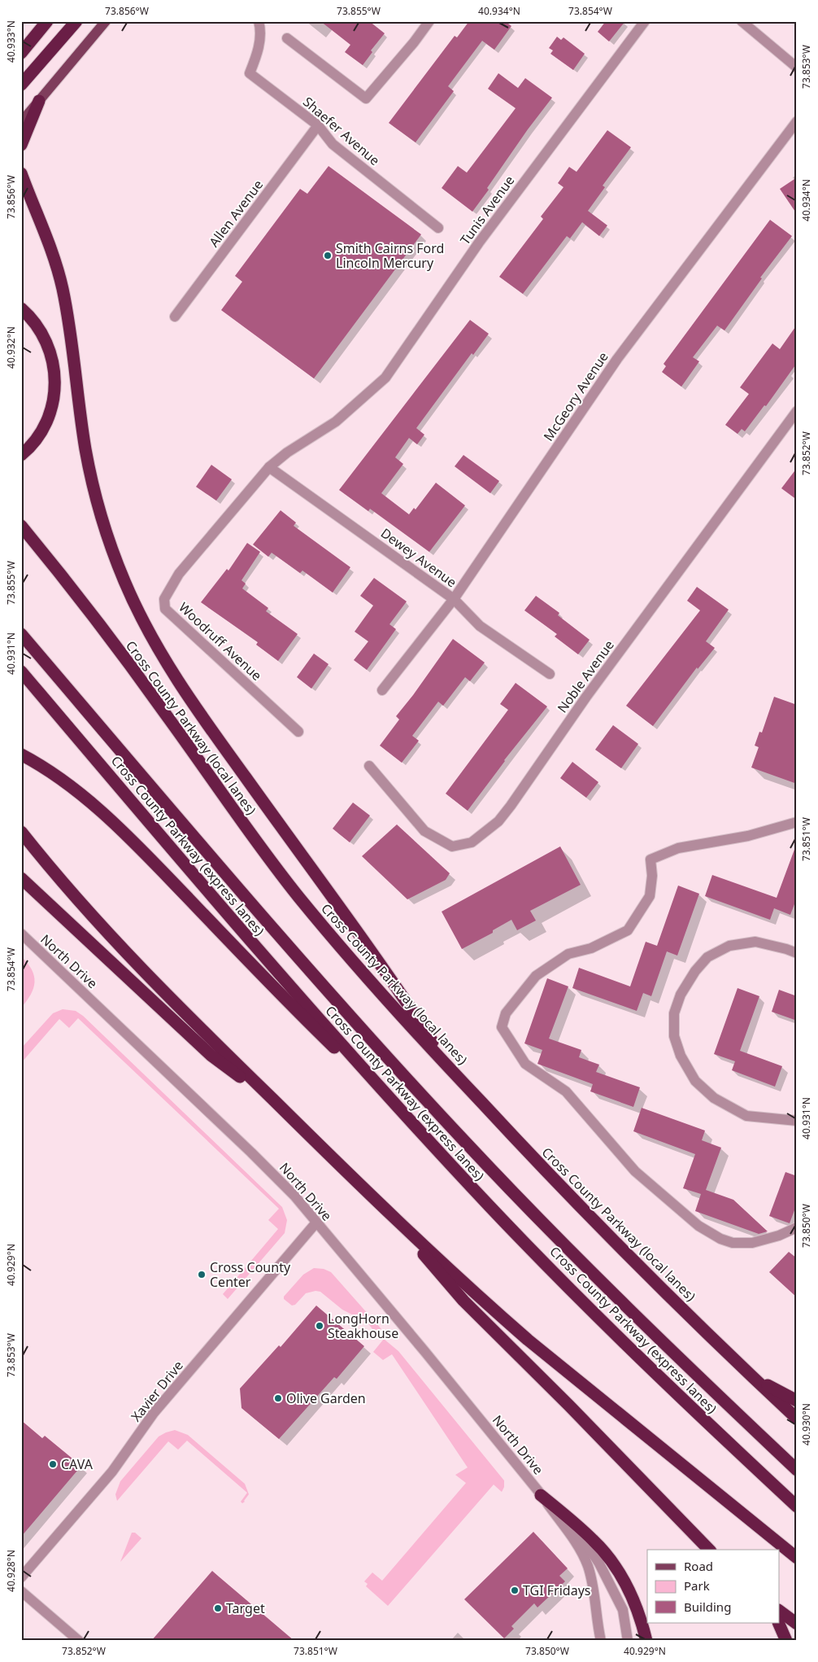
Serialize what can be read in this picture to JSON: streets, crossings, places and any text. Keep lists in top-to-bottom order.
{
  "streets": {
    "highway": ["Cross County Parkway (local lanes)", "Cross County Parkway (express lanes)"],
    "street": [
      "Shaefer Avenue",
      "Tunis Avenue",
      "Allen Avenue",
      "McGeory Avenue",
      "Dewey Avenue",
      "Woodruff Avenue",
      "Noble Avenue",
      "North Drive",
      "Xavier Drive"
    ]
  },
  "crossings": [
    ["Shaefer Avenue", "Allen Avenue"],
    ["Tunis Avenue", "Dewey Avenue"],
    ["Tunis Avenue", "Woodruff Avenue"],
    ["McGeory Avenue", "Dewey Avenue"],
    ["Dewey Avenue", "Woodruff Avenue"],
    ["North Drive", "Xavier Drive"]
  ],
  "places": [
    "Smith Cairns Ford Lincoln Mercury",
    "Cross County Center",
    "LongHorn Steakhouse",
    "Olive Garden",
    "CAVA",
    "TGI Fridays",
    "Target"
  ],
  "legend": ["Road", "Park", "Building"],
  "coordinates": [
    "73.856°W",
    "73.855°W",
    "40.934°N",
    "73.854°W",
    "40.933°N",
    "73.853°W",
    "40.932°N",
    "73.852°W",
    "40.931°N",
    "73.851°W",
    "73.850°W",
    "40.929°N",
    "40.930°N",
    "40.928°N"
  ]
}
